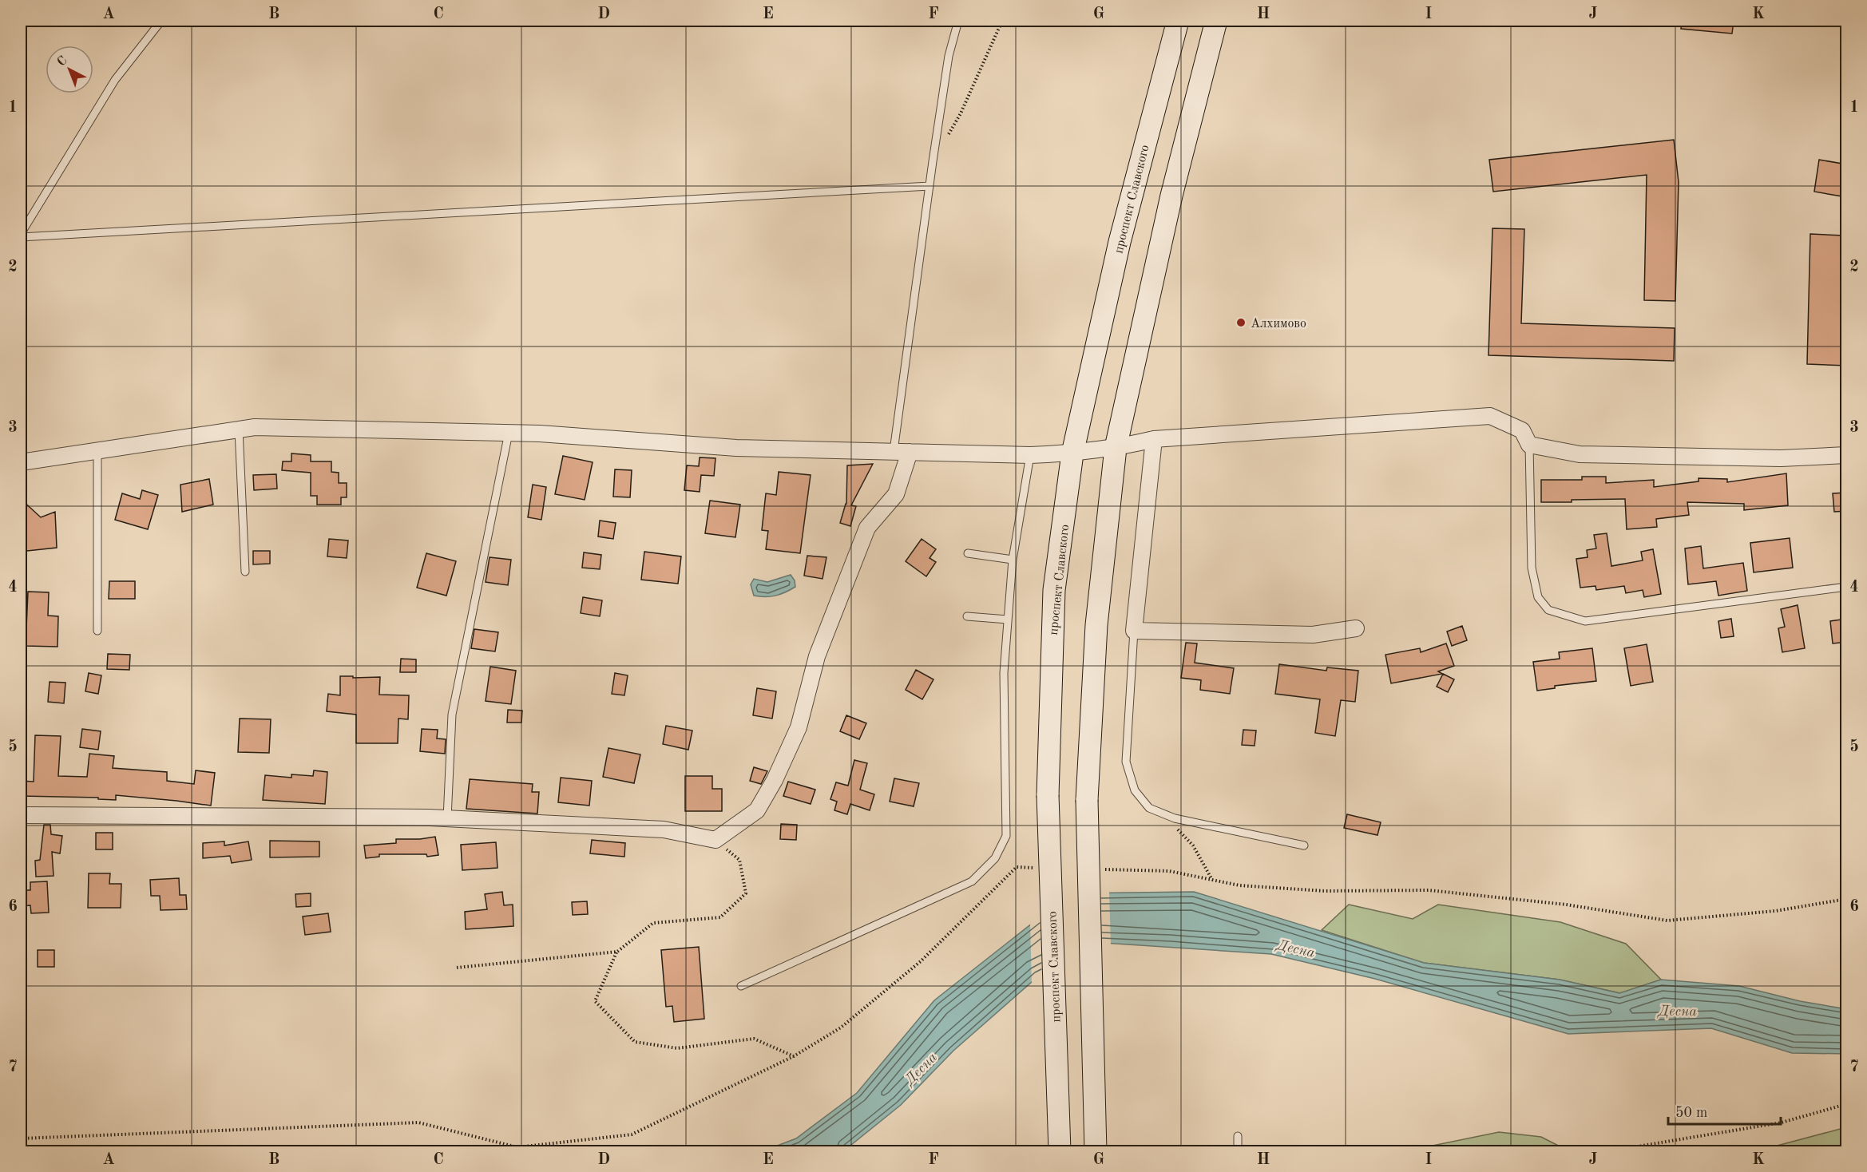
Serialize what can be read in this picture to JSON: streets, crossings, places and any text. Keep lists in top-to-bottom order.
{
  "streets": {
    "main road": ["проспект Славского"]
  },
  "water": ["Десна"],
  "places": ["Алхимово"],
  "scale_bar": "50 m",
  "north": "top left",
  "grid": {
    "columns": [
      "A",
      "B",
      "C",
      "D",
      "E",
      "F",
      "G",
      "H",
      "I",
      "J",
      "K"
    ],
    "rows": [
      "1",
      "2",
      "3",
      "4",
      "5",
      "6",
      "7"
    ]
  }
}
